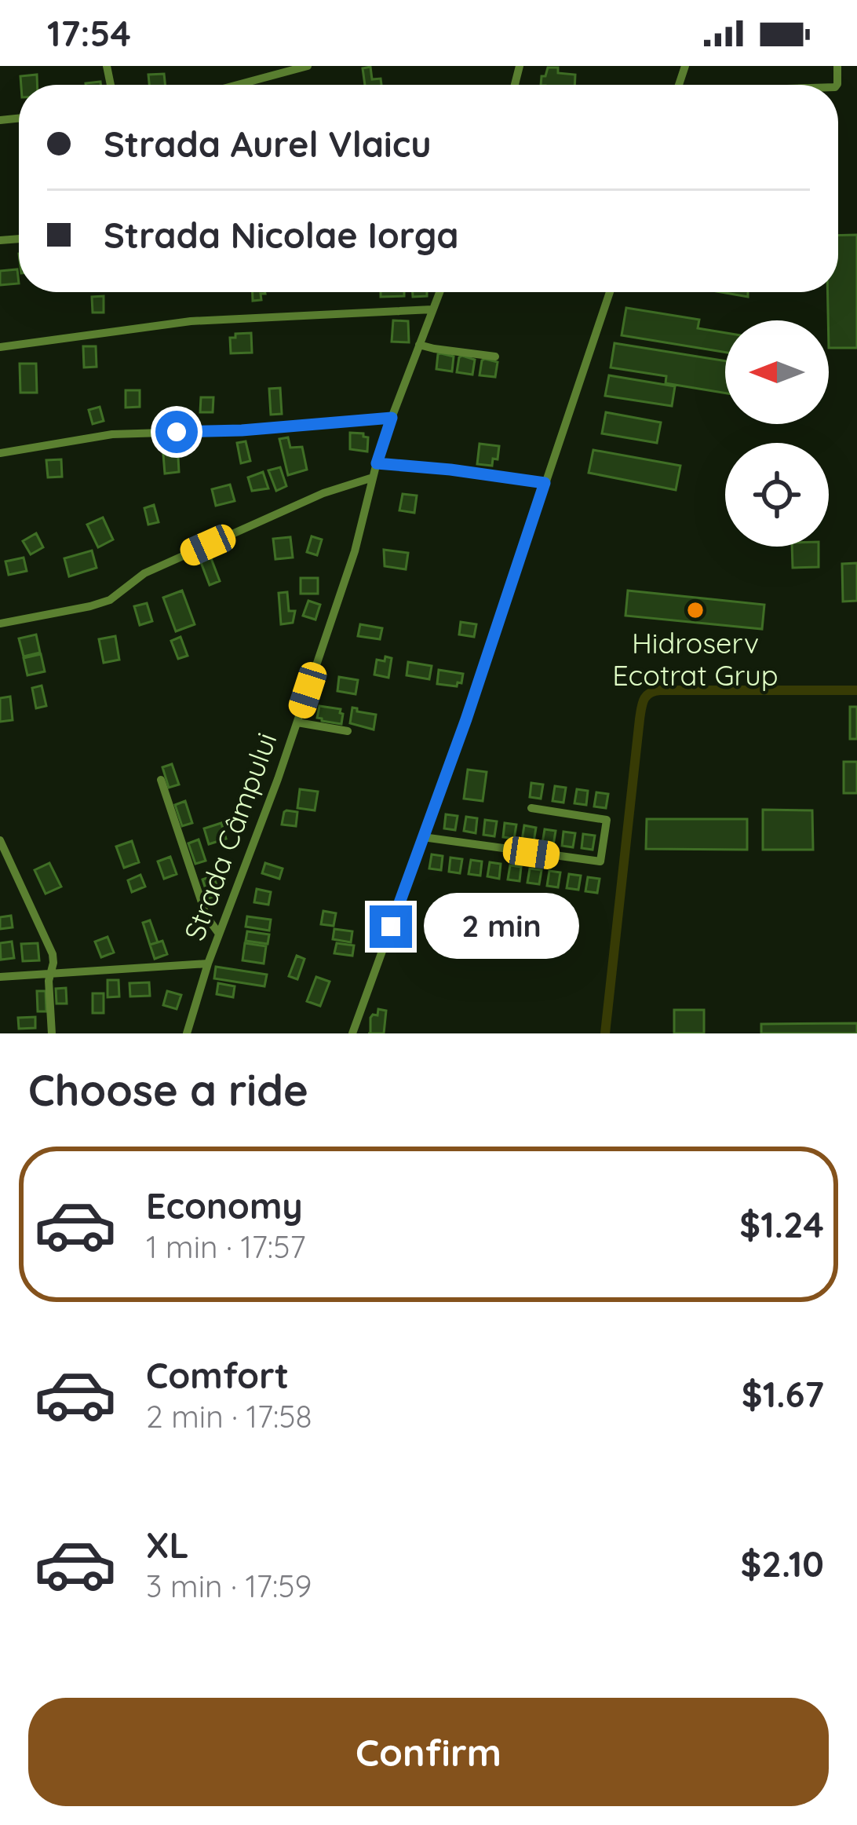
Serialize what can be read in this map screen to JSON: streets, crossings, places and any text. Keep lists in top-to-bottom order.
{
  "streets": {
    "street": ["Strada Câmpului"]
  },
  "places": ["Hidroserv Ecotrat Grup"],
  "north": "left",
  "page": {
    "status": "17:54",
    "banner": ["Strada Aurel Vlaicu", "Strada Nicolae Iorga"],
    "bubble": "2 min",
    "heading": "Choose a ride",
    "list": [
      {
        "name": "Economy",
        "note": "1 min · 17:57",
        "value": "$1.24"
      },
      {
        "name": "Comfort",
        "note": "2 min · 17:58",
        "value": "$1.67"
      },
      {
        "name": "XL",
        "note": "3 min · 17:59",
        "value": "$2.10"
      }
    ],
    "buttons": "Confirm"
  }
}
